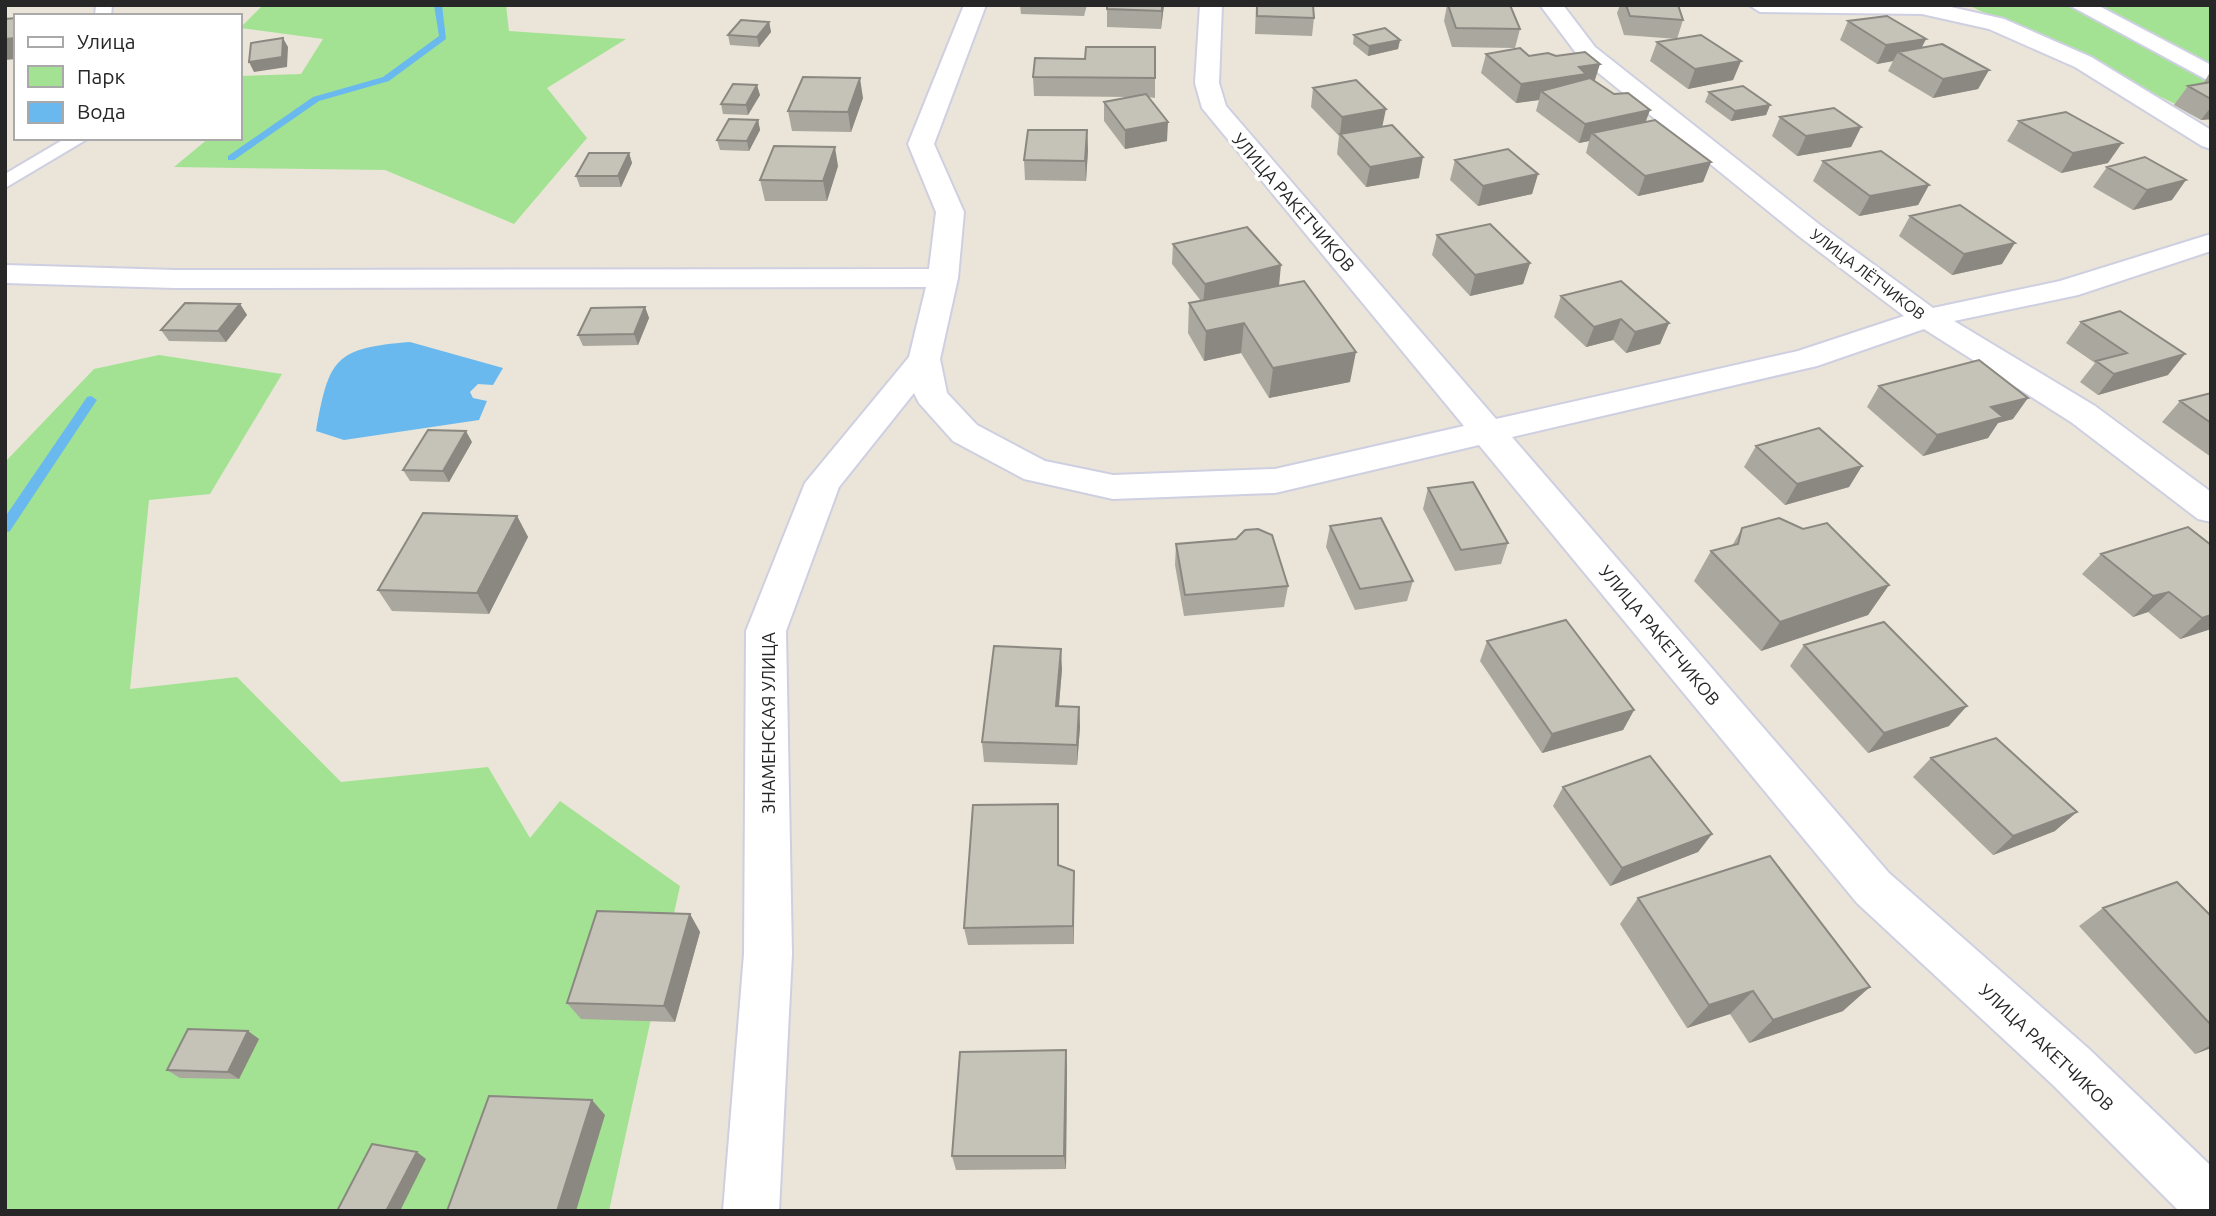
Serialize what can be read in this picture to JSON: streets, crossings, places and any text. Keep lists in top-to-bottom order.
{
  "streets": {
    "street": ["УЛИЦА РАКЕТЧИКОВ", "УЛИЦА ЛЁТЧИКОВ", "ЗНАМЕНСКАЯ УЛИЦА"]
  },
  "legend": ["Улица", "Парк", "Вода"]
}
